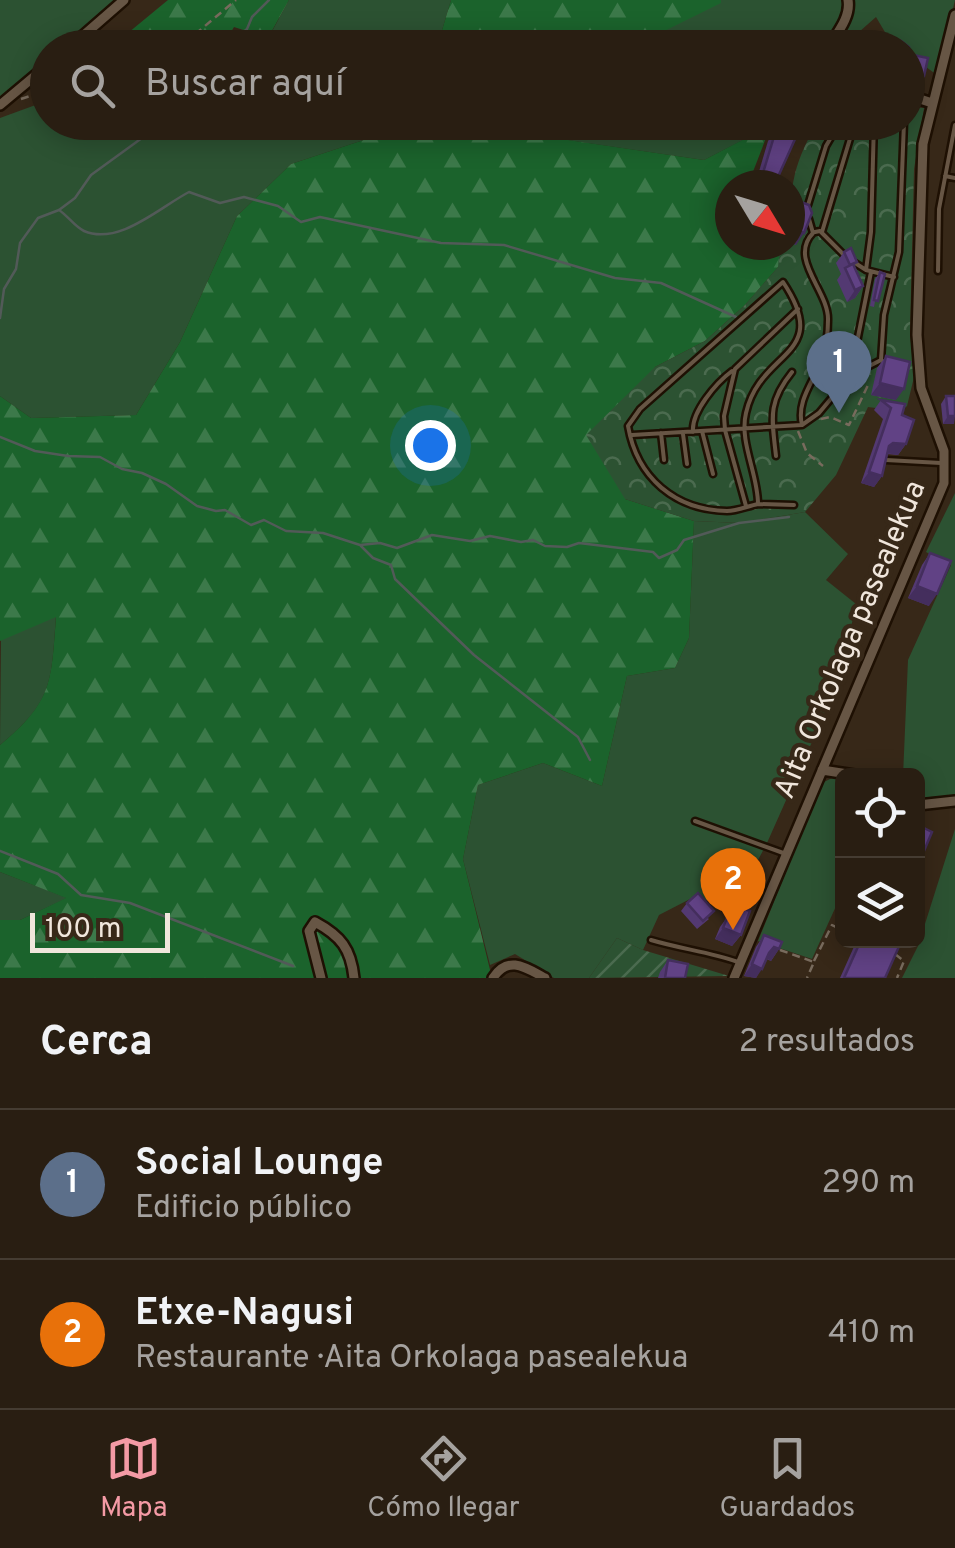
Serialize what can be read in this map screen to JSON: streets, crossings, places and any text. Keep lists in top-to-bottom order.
{
  "streets": {
    "street": ["Aita Orkolaga pasealekua"]
  },
  "scale_bar": "100 m",
  "north": "bottom right",
  "page": {
    "search": "Buscar aquí",
    "pins": ["1", "2"],
    "scale": "100 m",
    "heading": ["Cerca", "2 resultados"],
    "list": [
      {
        "mark": "1",
        "name": "Social Lounge",
        "note": "Edificio público",
        "value": "290 m"
      },
      {
        "mark": "2",
        "name": "Etxe-Nagusi",
        "note": "Restaurante · Aita Orkolaga pasealekua",
        "value": "410 m"
      }
    ],
    "nav": ["Mapa", "Cómo llegar", "Guardados"]
  }
}
